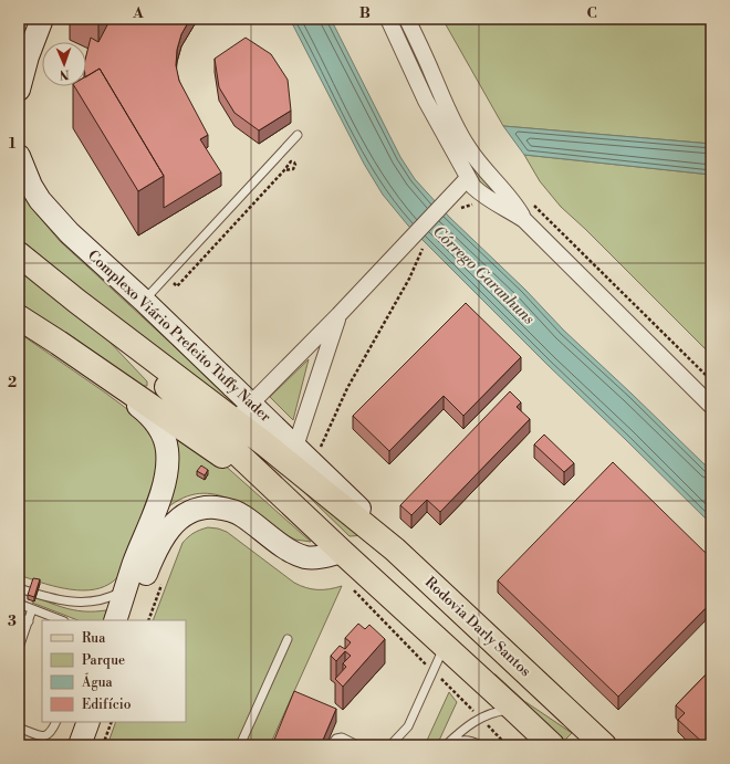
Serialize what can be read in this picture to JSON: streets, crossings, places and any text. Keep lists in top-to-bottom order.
{
  "streets": {
    "main road": ["Complexo Viário Prefeito Tuffy Nader", "Rodovia Darly Santos"]
  },
  "crossings": [
    ["Complexo Viário Prefeito Tuffy Nader", "Rodovia Darly Santos"]
  ],
  "water": ["Córrego Garanhuns"],
  "legend": [
    "Rua",
    "Parque",
    "Água",
    "Edifício"
  ],
  "north": "bottom",
  "grid": {
    "columns": ["A", "B", "C"],
    "rows": ["1", "2", "3"]
  }
}
